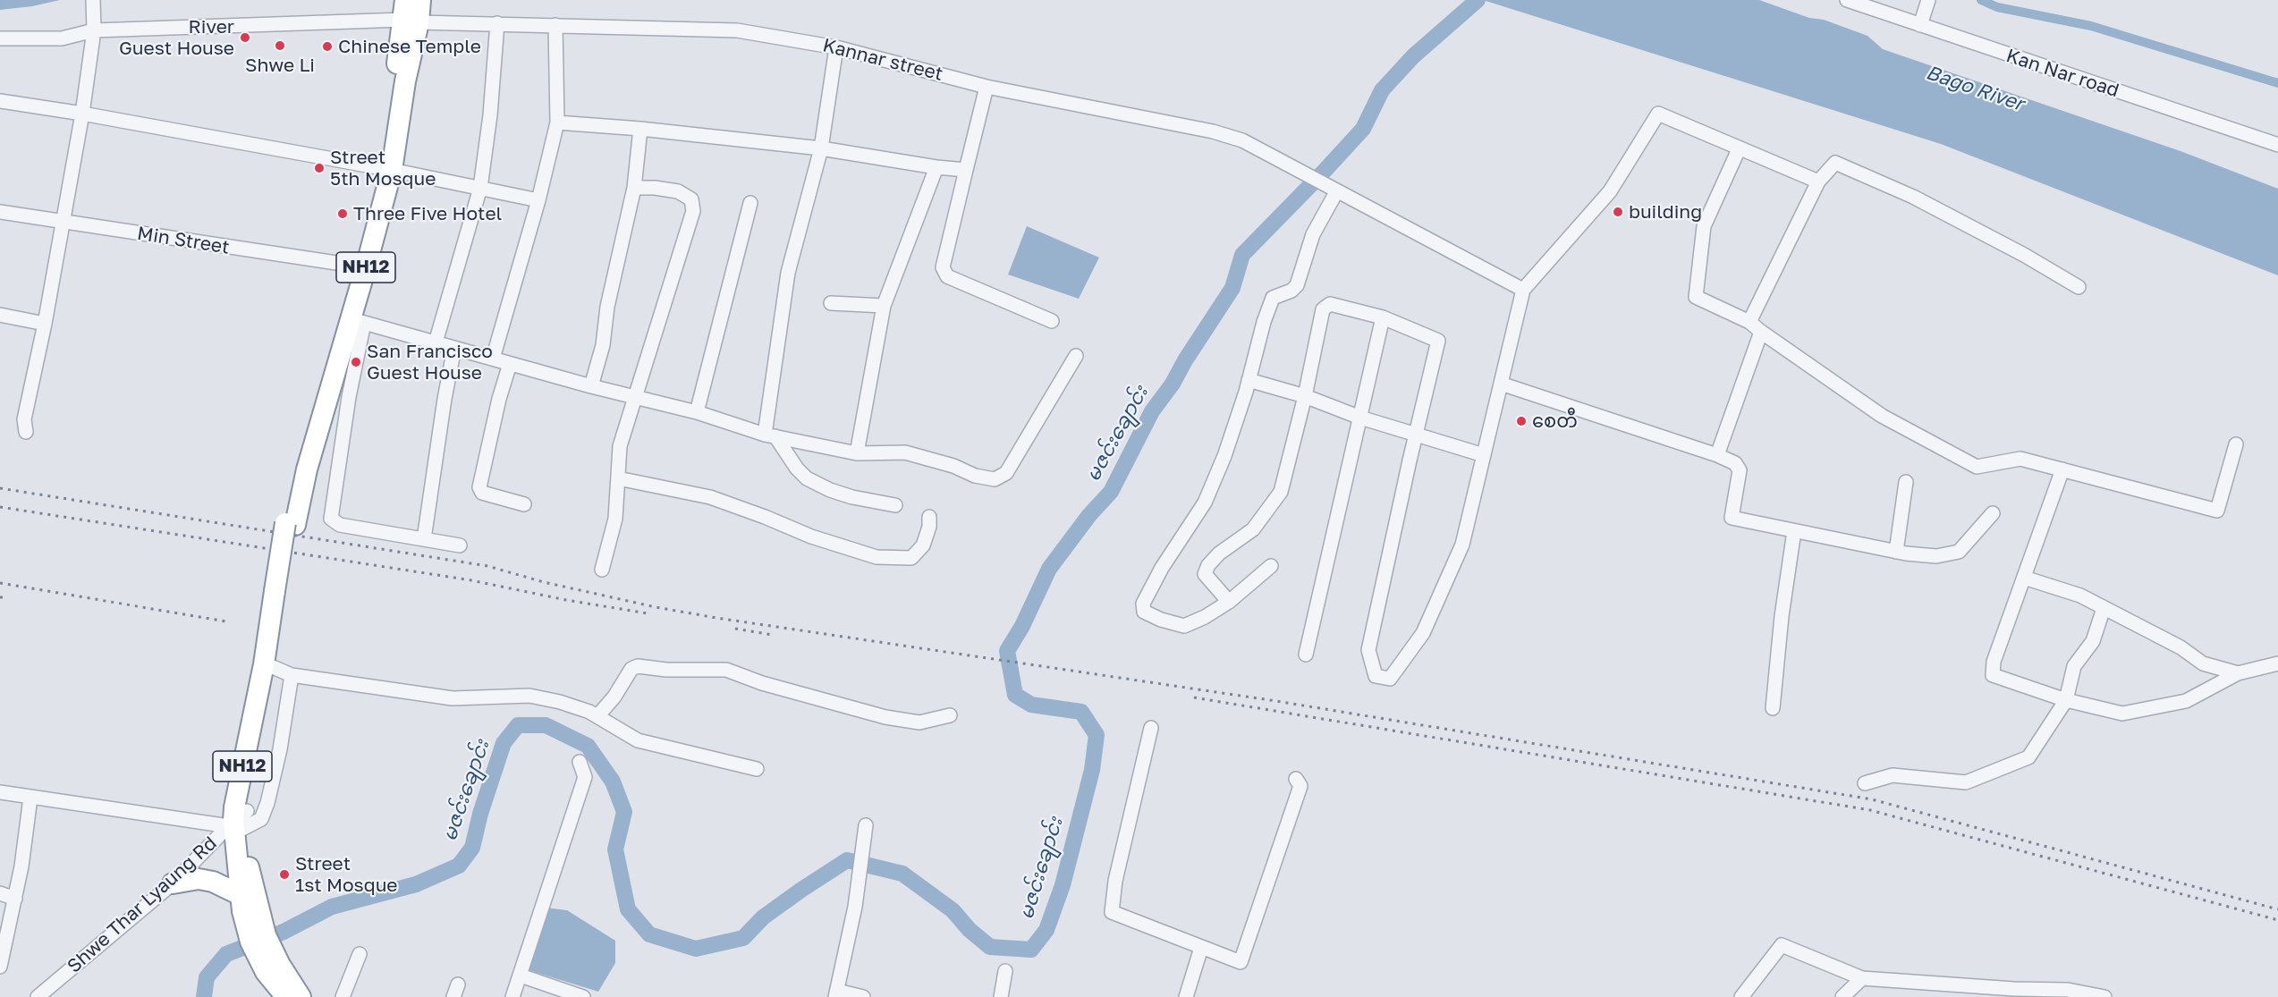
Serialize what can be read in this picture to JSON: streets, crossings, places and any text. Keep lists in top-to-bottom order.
{
  "streets": {
    "highway": ["NH12"],
    "street": [
      "Kannar street",
      "Kan Nar road",
      "Min Street",
      "Shwe Thar Lyaung Rd"
    ]
  },
  "crossings": [
    ["Kannar street", "NH12"],
    ["Min Street", "NH12"],
    ["NH12", "Shwe Thar Lyaung Rd"]
  ],
  "water": ["Bago River", "မဇင်းချောင်း"],
  "places": [
    "River Guest House",
    "Shwe Li",
    "Chinese Temple",
    "Street 5th Mosque",
    "building",
    "Three Five Hotel",
    "San Francisco Guest House",
    "စေတီ",
    "Street 1st Mosque"
  ]
}
